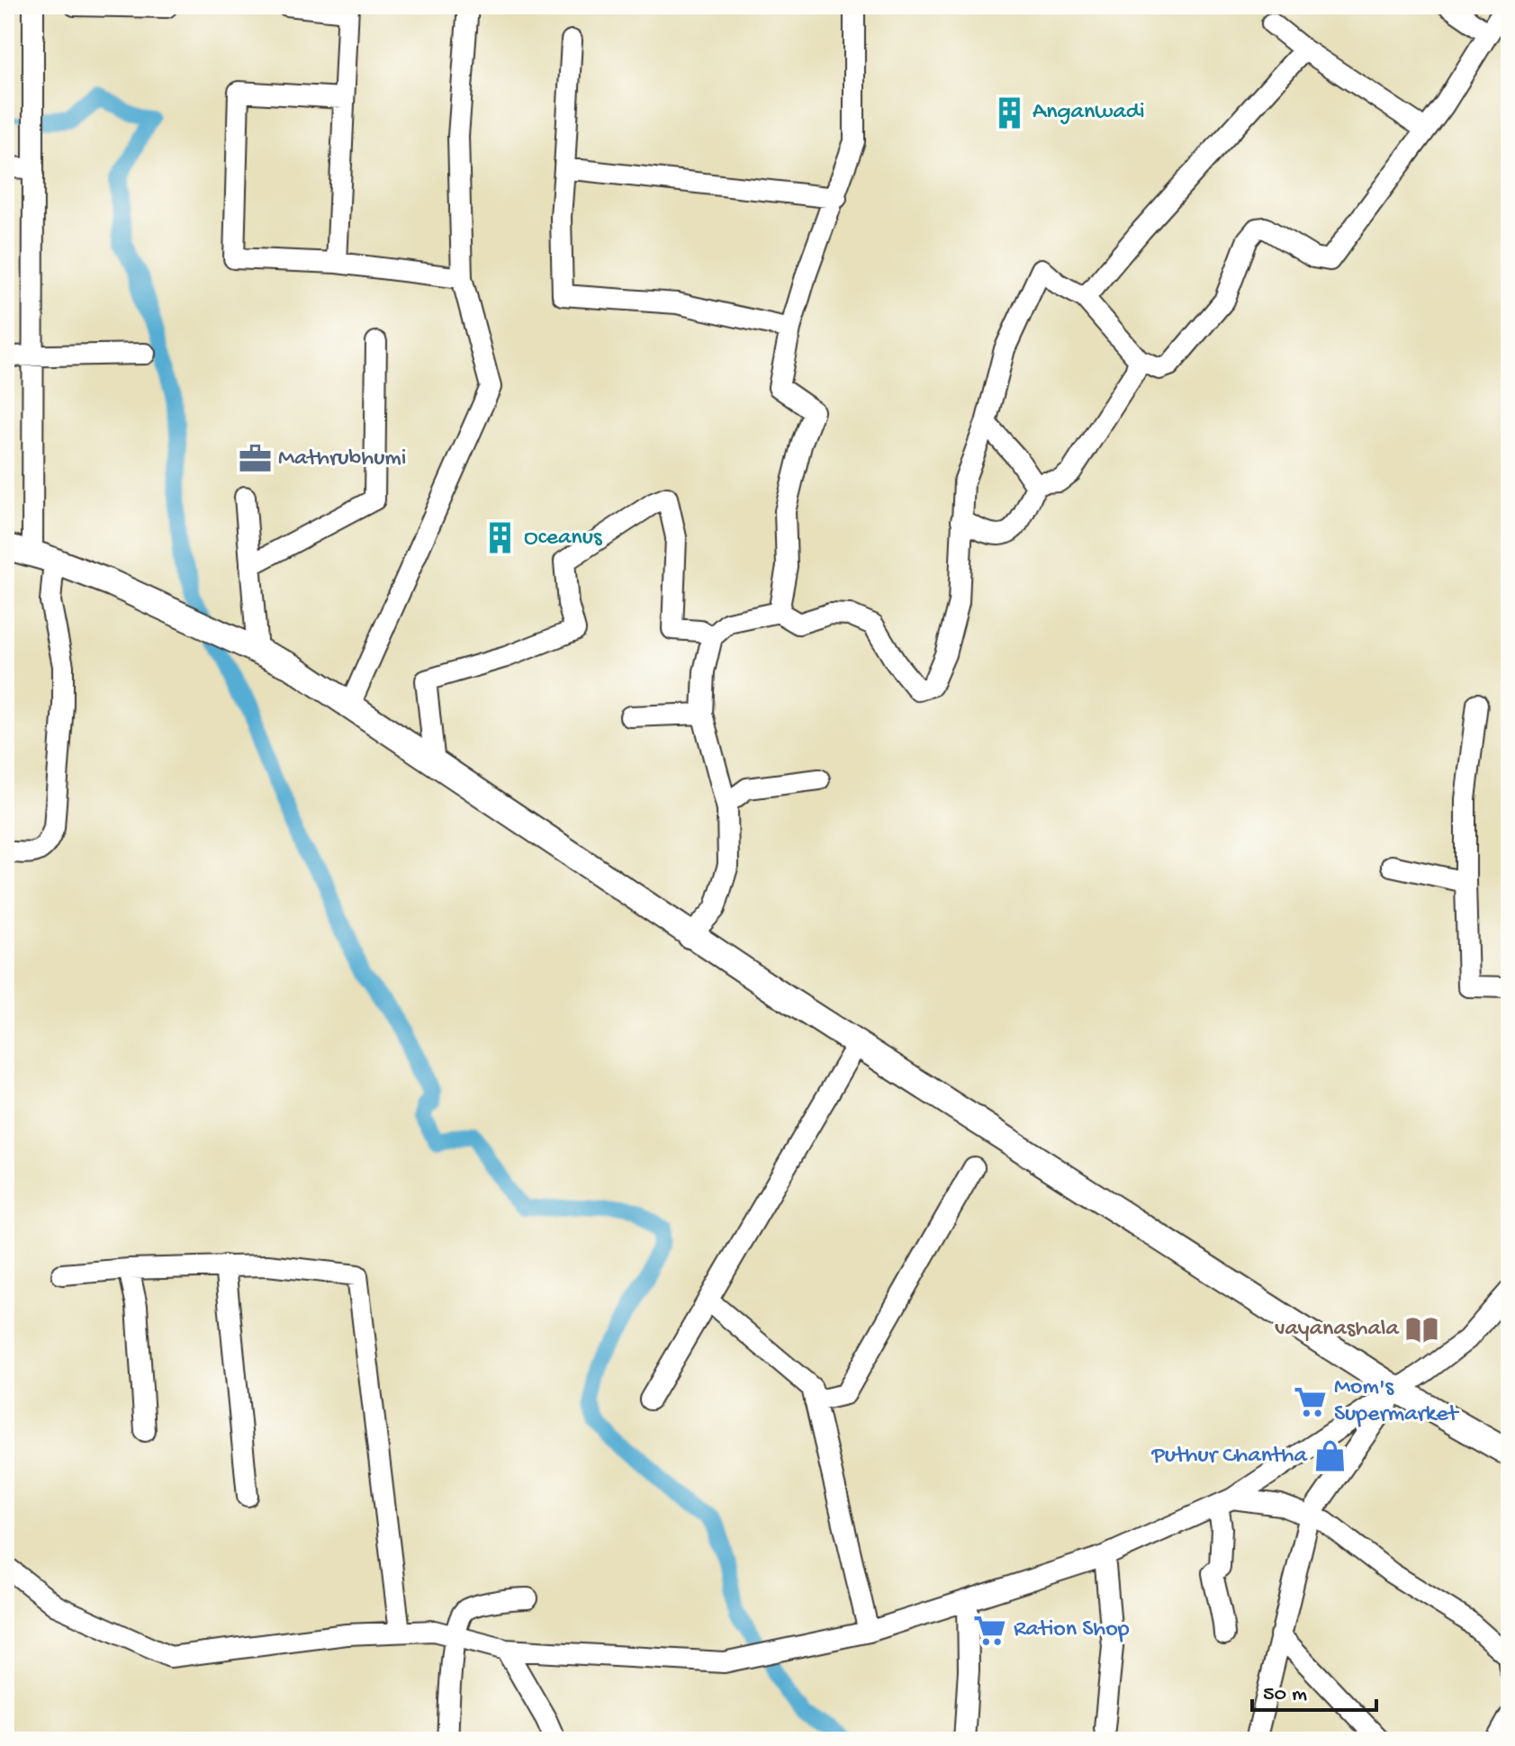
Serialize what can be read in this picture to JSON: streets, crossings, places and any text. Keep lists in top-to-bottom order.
{
  "places": {
    "building": ["Anganwadi", "Oceanus"],
    "office": ["Mathrubhumi"],
    "library": ["vayanashala"],
    "supermarket": ["Mom's Supermarket", "Ration Shop"],
    "shop": ["Puthur Chantha"]
  },
  "scale_bar": "50 m"
}
